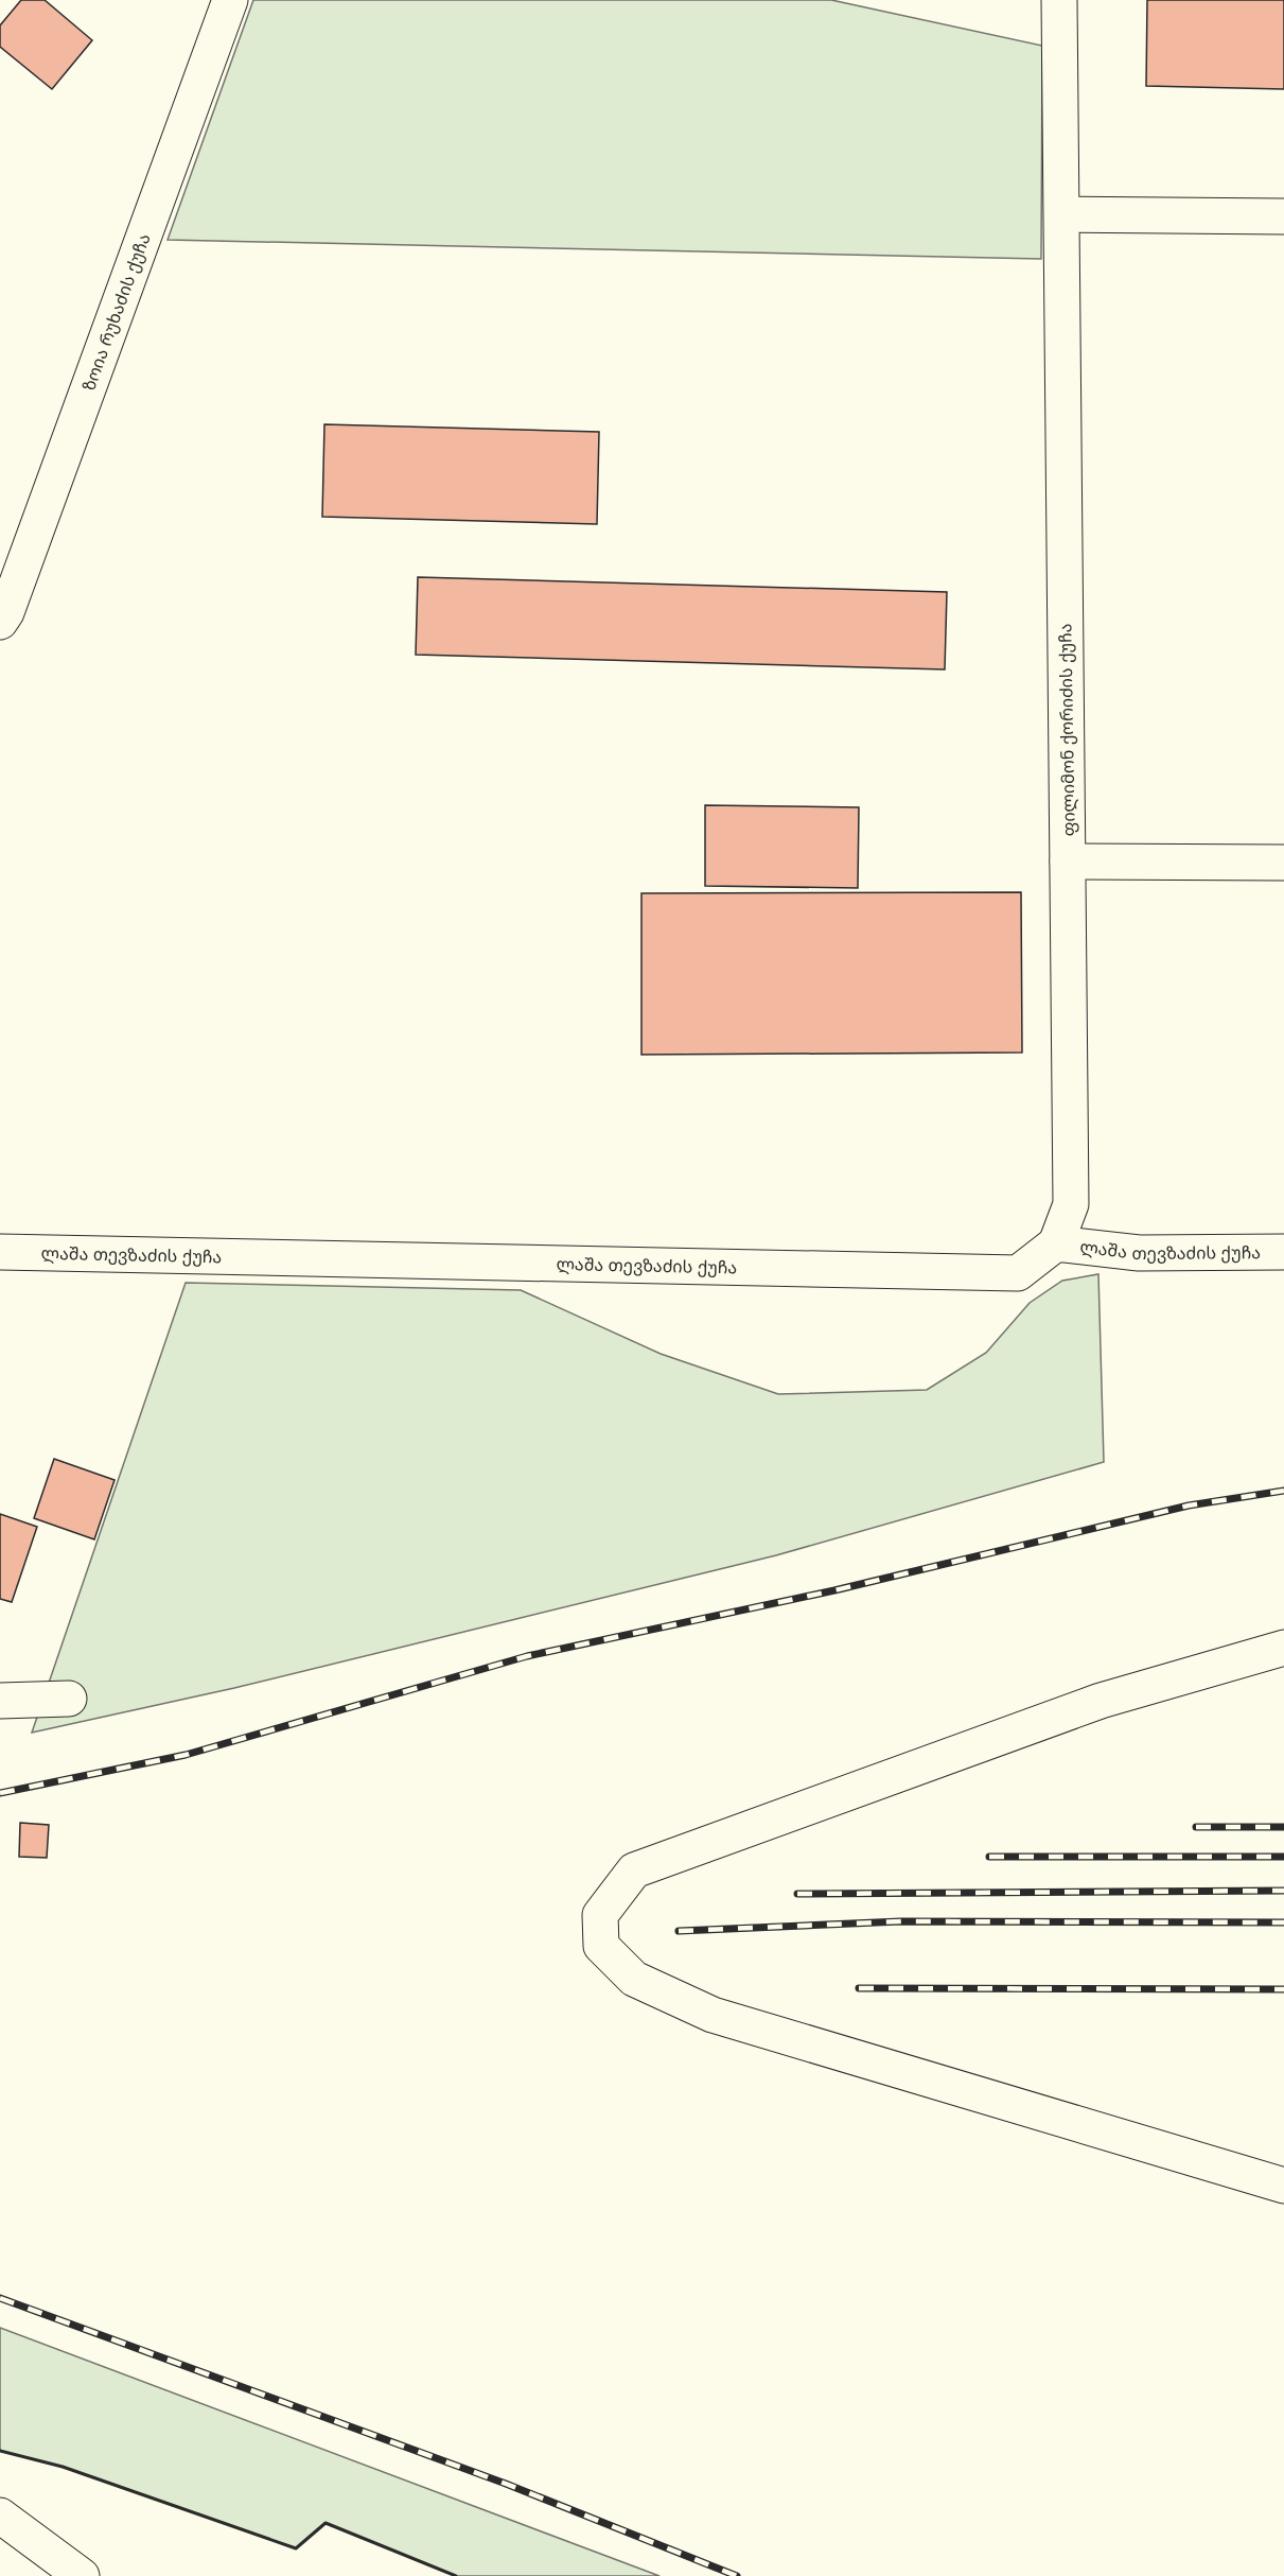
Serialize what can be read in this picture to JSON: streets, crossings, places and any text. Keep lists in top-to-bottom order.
{
  "streets": {
    "street": ["ზოია რუხაძის ქუჩა", "ფილიმონ ქორიძის ქუჩა", "ლაშა თევზაძის ქუჩა"]
  },
  "crossings": [
    ["ფილიმონ ქორიძის ქუჩა", "ლაშა თევზაძის ქუჩა"]
  ]
}
